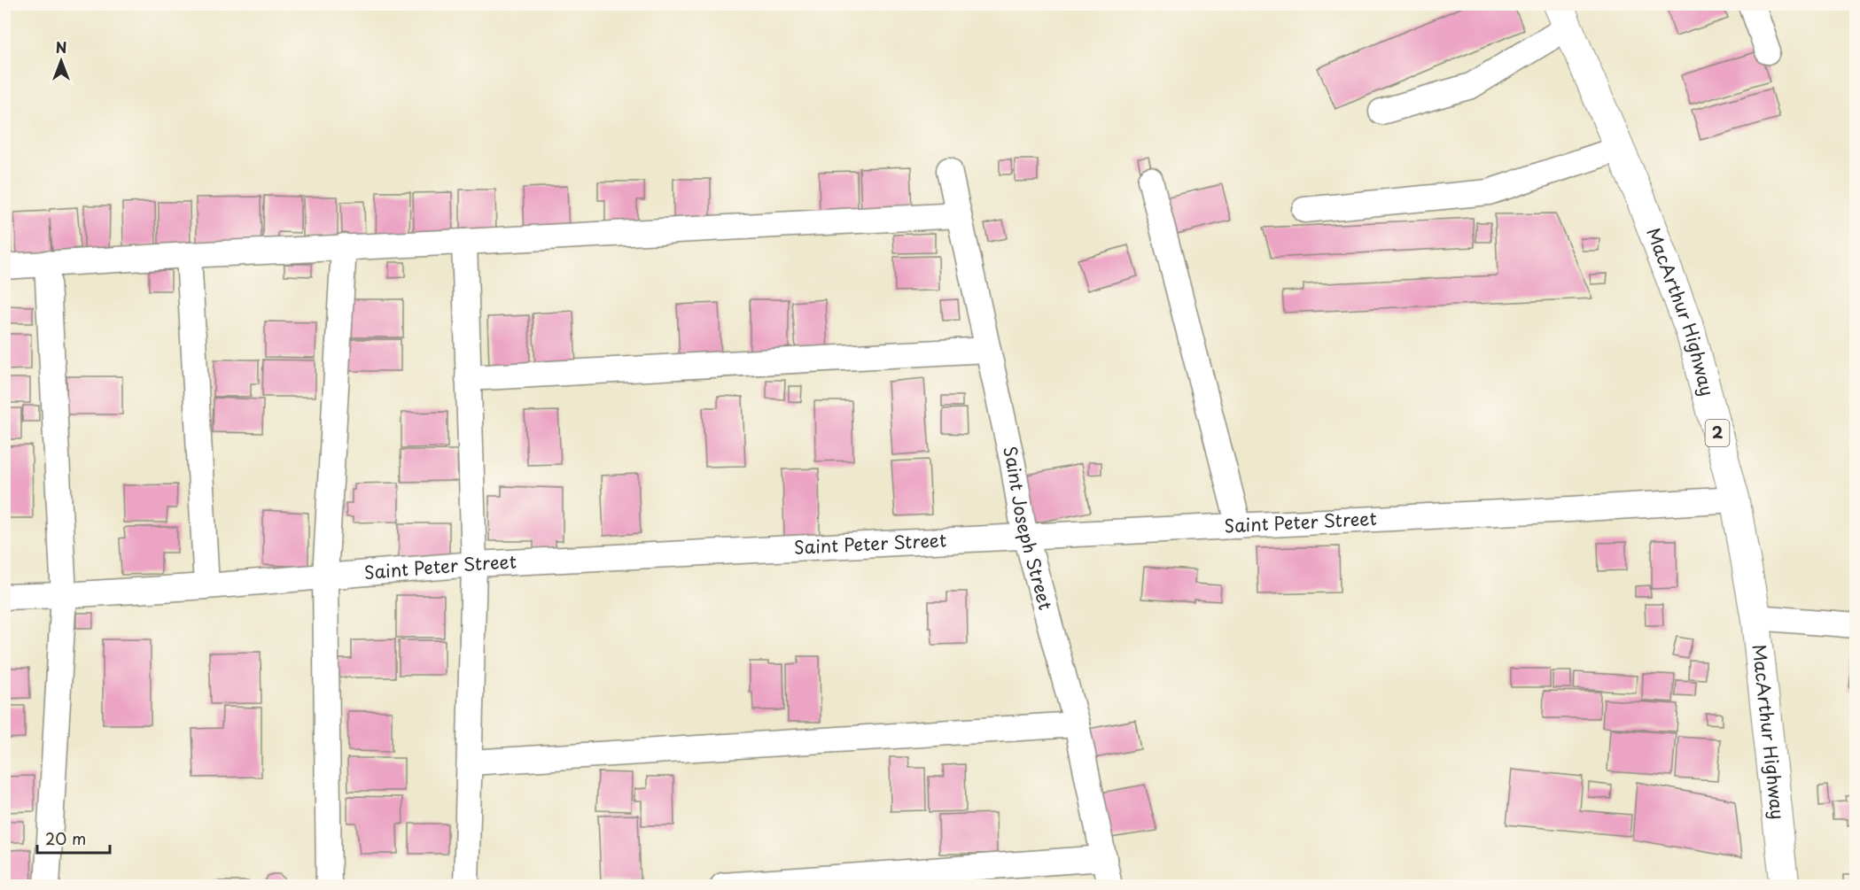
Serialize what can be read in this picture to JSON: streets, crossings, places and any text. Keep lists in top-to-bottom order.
{
  "streets": {
    "highway": ["MacArthur Highway", "2"],
    "street": ["Saint Peter Street", "Saint Joseph Street"]
  },
  "crossings": [
    ["MacArthur Highway", "Saint Peter Street"],
    ["Saint Peter Street", "Saint Joseph Street"]
  ],
  "scale_bar": "20 m",
  "north": "top"
}
